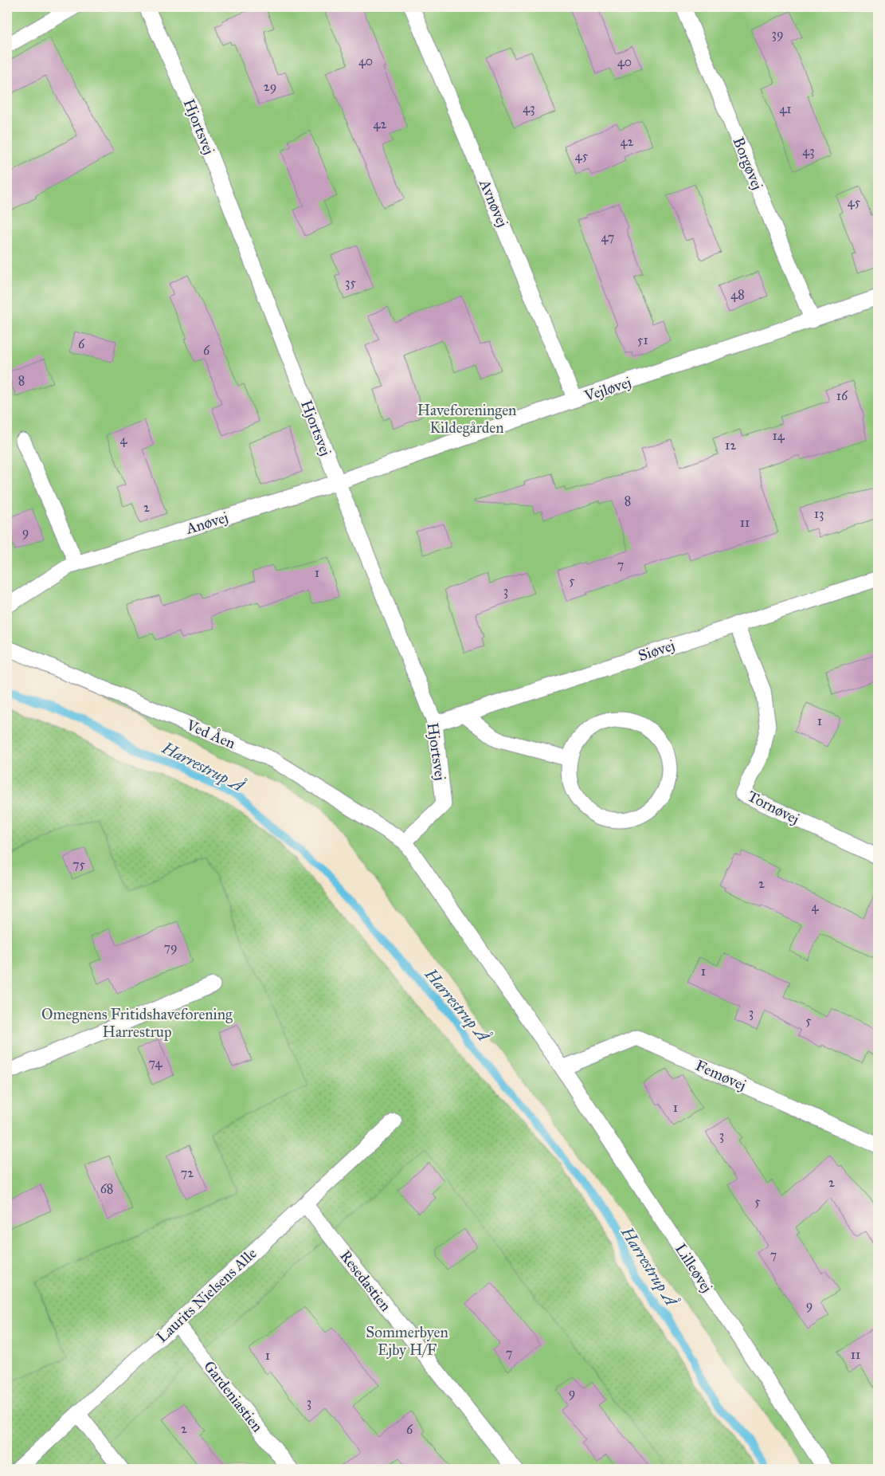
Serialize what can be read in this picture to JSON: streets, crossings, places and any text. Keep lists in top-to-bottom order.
{
  "streets": {
    "lane": [
      "Hjortsvej",
      "Borgøvej",
      "Avnøvej",
      "Vejløvej",
      "Anøvej",
      "Siøvej",
      "Ved Åen",
      "Tornøvej",
      "Femøvej",
      "Lilleøvej",
      "Resedastien",
      "Laurits Nielsens Alle",
      "Gardeniastien"
    ]
  },
  "crossings": [
    ["Hjortsvej", "Vejløvej"],
    ["Hjortsvej", "Anøvej"],
    ["Hjortsvej", "Siøvej"],
    ["Hjortsvej", "Ved Åen"],
    ["Hjortsvej", "Lilleøvej"],
    ["Borgøvej", "Vejløvej"],
    ["Avnøvej", "Vejløvej"],
    ["Vejløvej", "Anøvej"],
    ["Siøvej", "Tornøvej"],
    ["Ved Åen", "Lilleøvej"],
    ["Femøvej", "Lilleøvej"],
    ["Resedastien", "Laurits Nielsens Alle"],
    ["Laurits Nielsens Alle", "Gardeniastien"]
  ],
  "water": ["Harrestrup Å"],
  "parks": ["Haveforeningen Kildegården", "Omegnens Fritidshaveforening Harrestrup", "Sommerbyen Ejby H/F"],
  "house_numbers": [
    "39",
    "40",
    "40",
    "29",
    "43",
    "41",
    "42",
    "42",
    "43",
    "45",
    "45",
    "47",
    "35",
    "48",
    "51",
    "6",
    "6",
    "8",
    "16",
    "14",
    "4",
    "12",
    "8",
    "2",
    "13",
    "11",
    "9",
    "7",
    "1",
    "5",
    "3",
    "1",
    "75",
    "2",
    "4",
    "79",
    "1",
    "3",
    "5",
    "74",
    "1",
    "3",
    "72",
    "2",
    "68",
    "5",
    "7",
    "9",
    "7",
    "11",
    "1",
    "9",
    "3",
    "2",
    "6"
  ]
}
